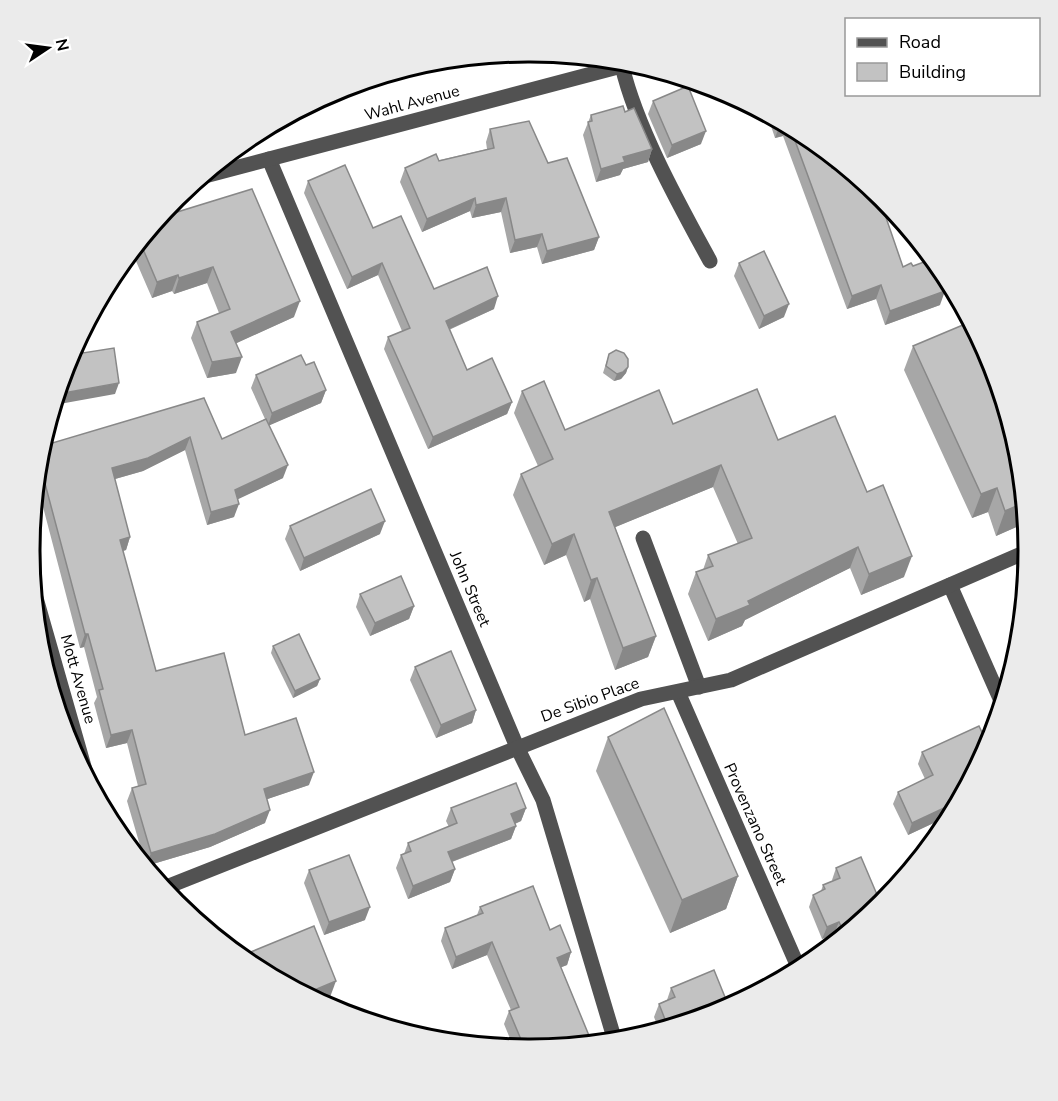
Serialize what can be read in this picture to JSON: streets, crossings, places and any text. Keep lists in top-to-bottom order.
{
  "streets": {
    "street": [
      "Wahl Avenue",
      "John Street",
      "De Sibio Place",
      "Provenzano Street"
    ]
  },
  "crossings": [
    ["Wahl Avenue", "John Street"],
    ["John Street", "De Sibio Place"],
    ["De Sibio Place", "Provenzano Street"]
  ],
  "legend": ["Road", "Building"],
  "north": "right"
}
